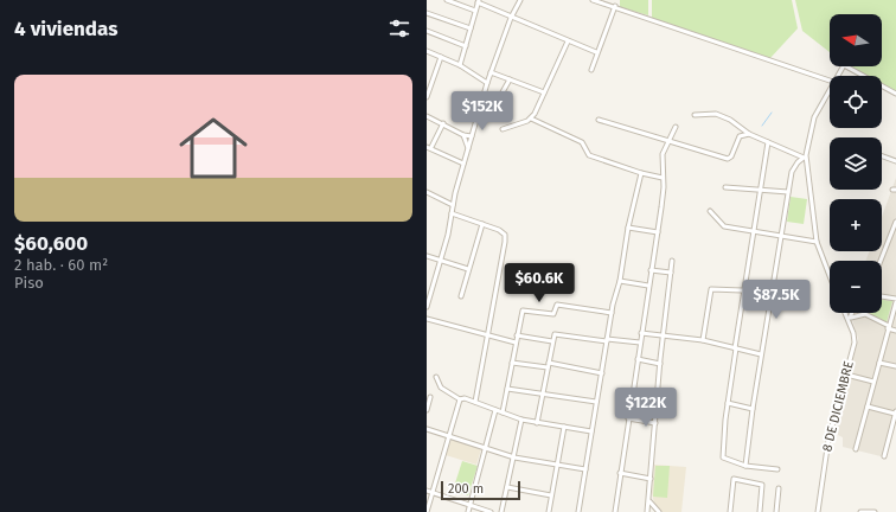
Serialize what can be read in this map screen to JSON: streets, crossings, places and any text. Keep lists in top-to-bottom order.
{
  "streets": {
    "street": ["8 DE DICIEMBRE"]
  },
  "scale_bar": "200 m",
  "north": "left",
  "page": {
    "heading": "4 viviendas",
    "map_buttons": ["+", "−"],
    "list": [
      {
        "name": "$60,600",
        "note": "2 hab. · 60 m² · Piso"
      }
    ],
    "price": [
      "$152K",
      "$60.6K",
      "$87.5K",
      "$122K"
    ],
    "scale": "200 m"
  }
}
